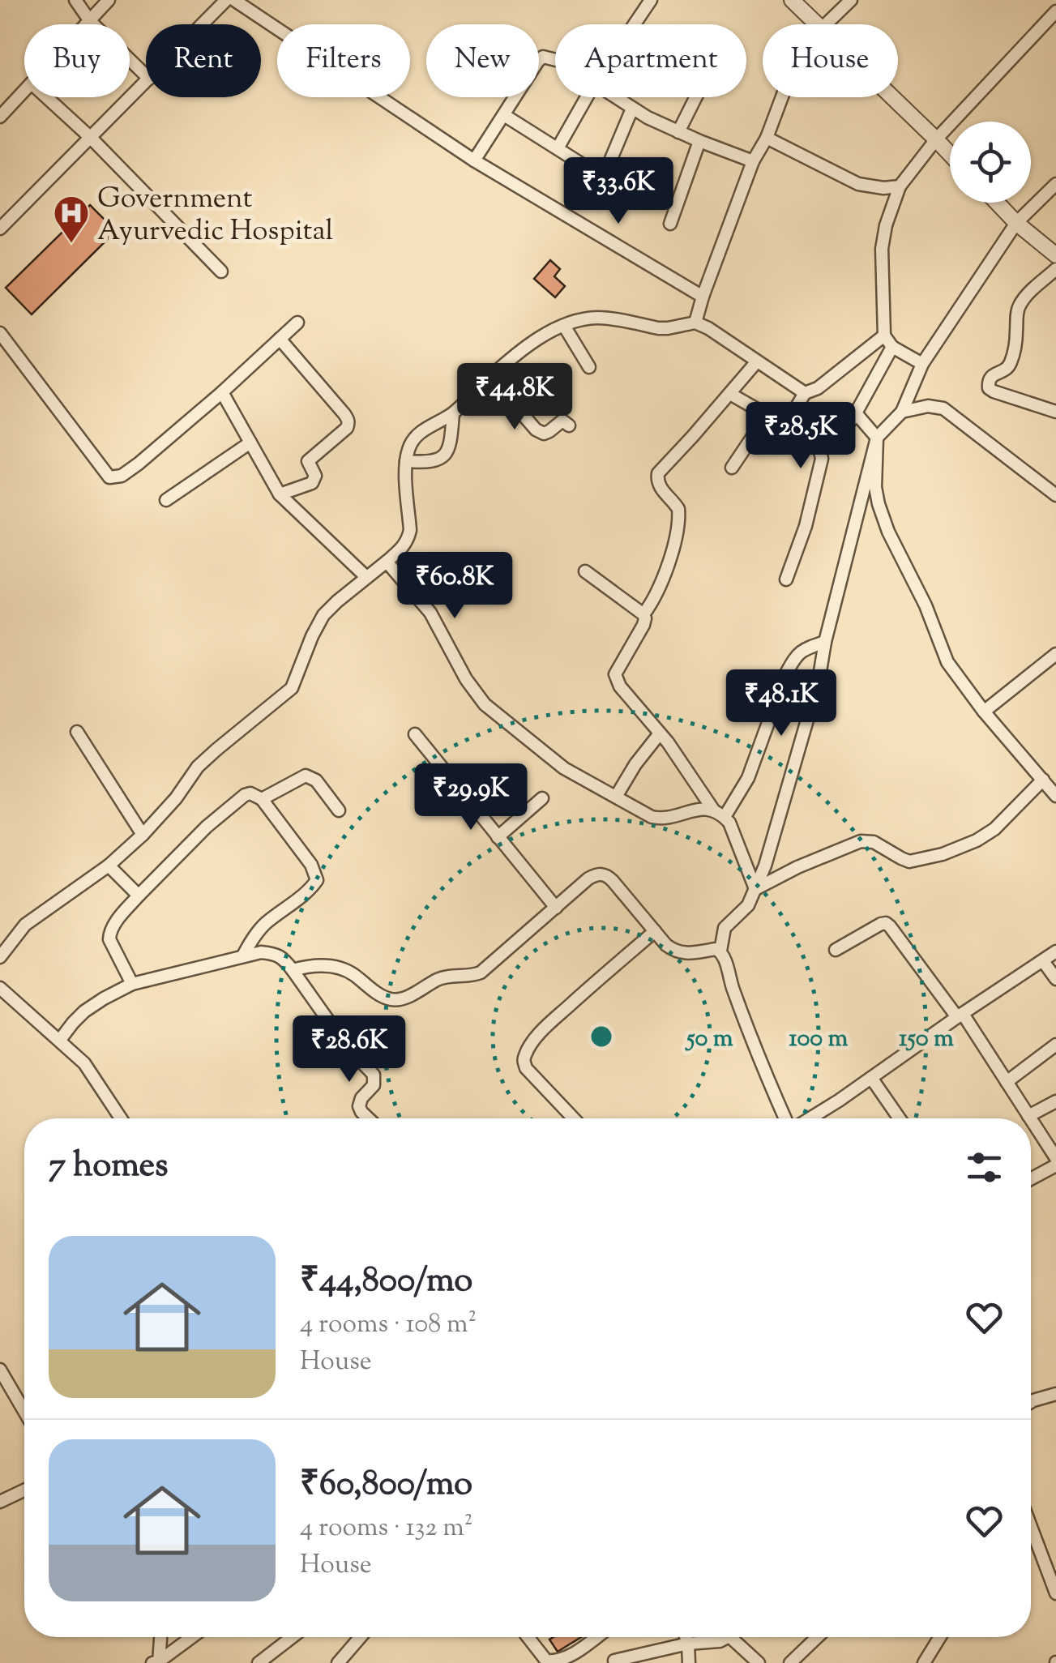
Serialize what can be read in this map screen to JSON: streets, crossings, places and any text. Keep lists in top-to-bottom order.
{
  "places": {
    "hospital": ["Government Ayurvedic Hospital"]
  },
  "page": {
    "chip": [
      "Buy",
      "Rent",
      "Filters",
      "New",
      "Apartment",
      "House"
    ],
    "price": [
      "₹33.6K",
      "₹44.8K",
      "₹28.5K",
      "₹60.8K",
      "₹48.1K",
      "₹29.9K",
      "₹28.6K"
    ],
    "heading": "7 homes",
    "list": [
      {
        "name": "₹44,800/mo",
        "note": "4 rooms · 108 m² · House"
      },
      {
        "name": "₹60,800/mo",
        "note": "4 rooms · 132 m² · House"
      }
    ]
  },
  "rings": ["50 m", "100 m", "150 m"]
}
